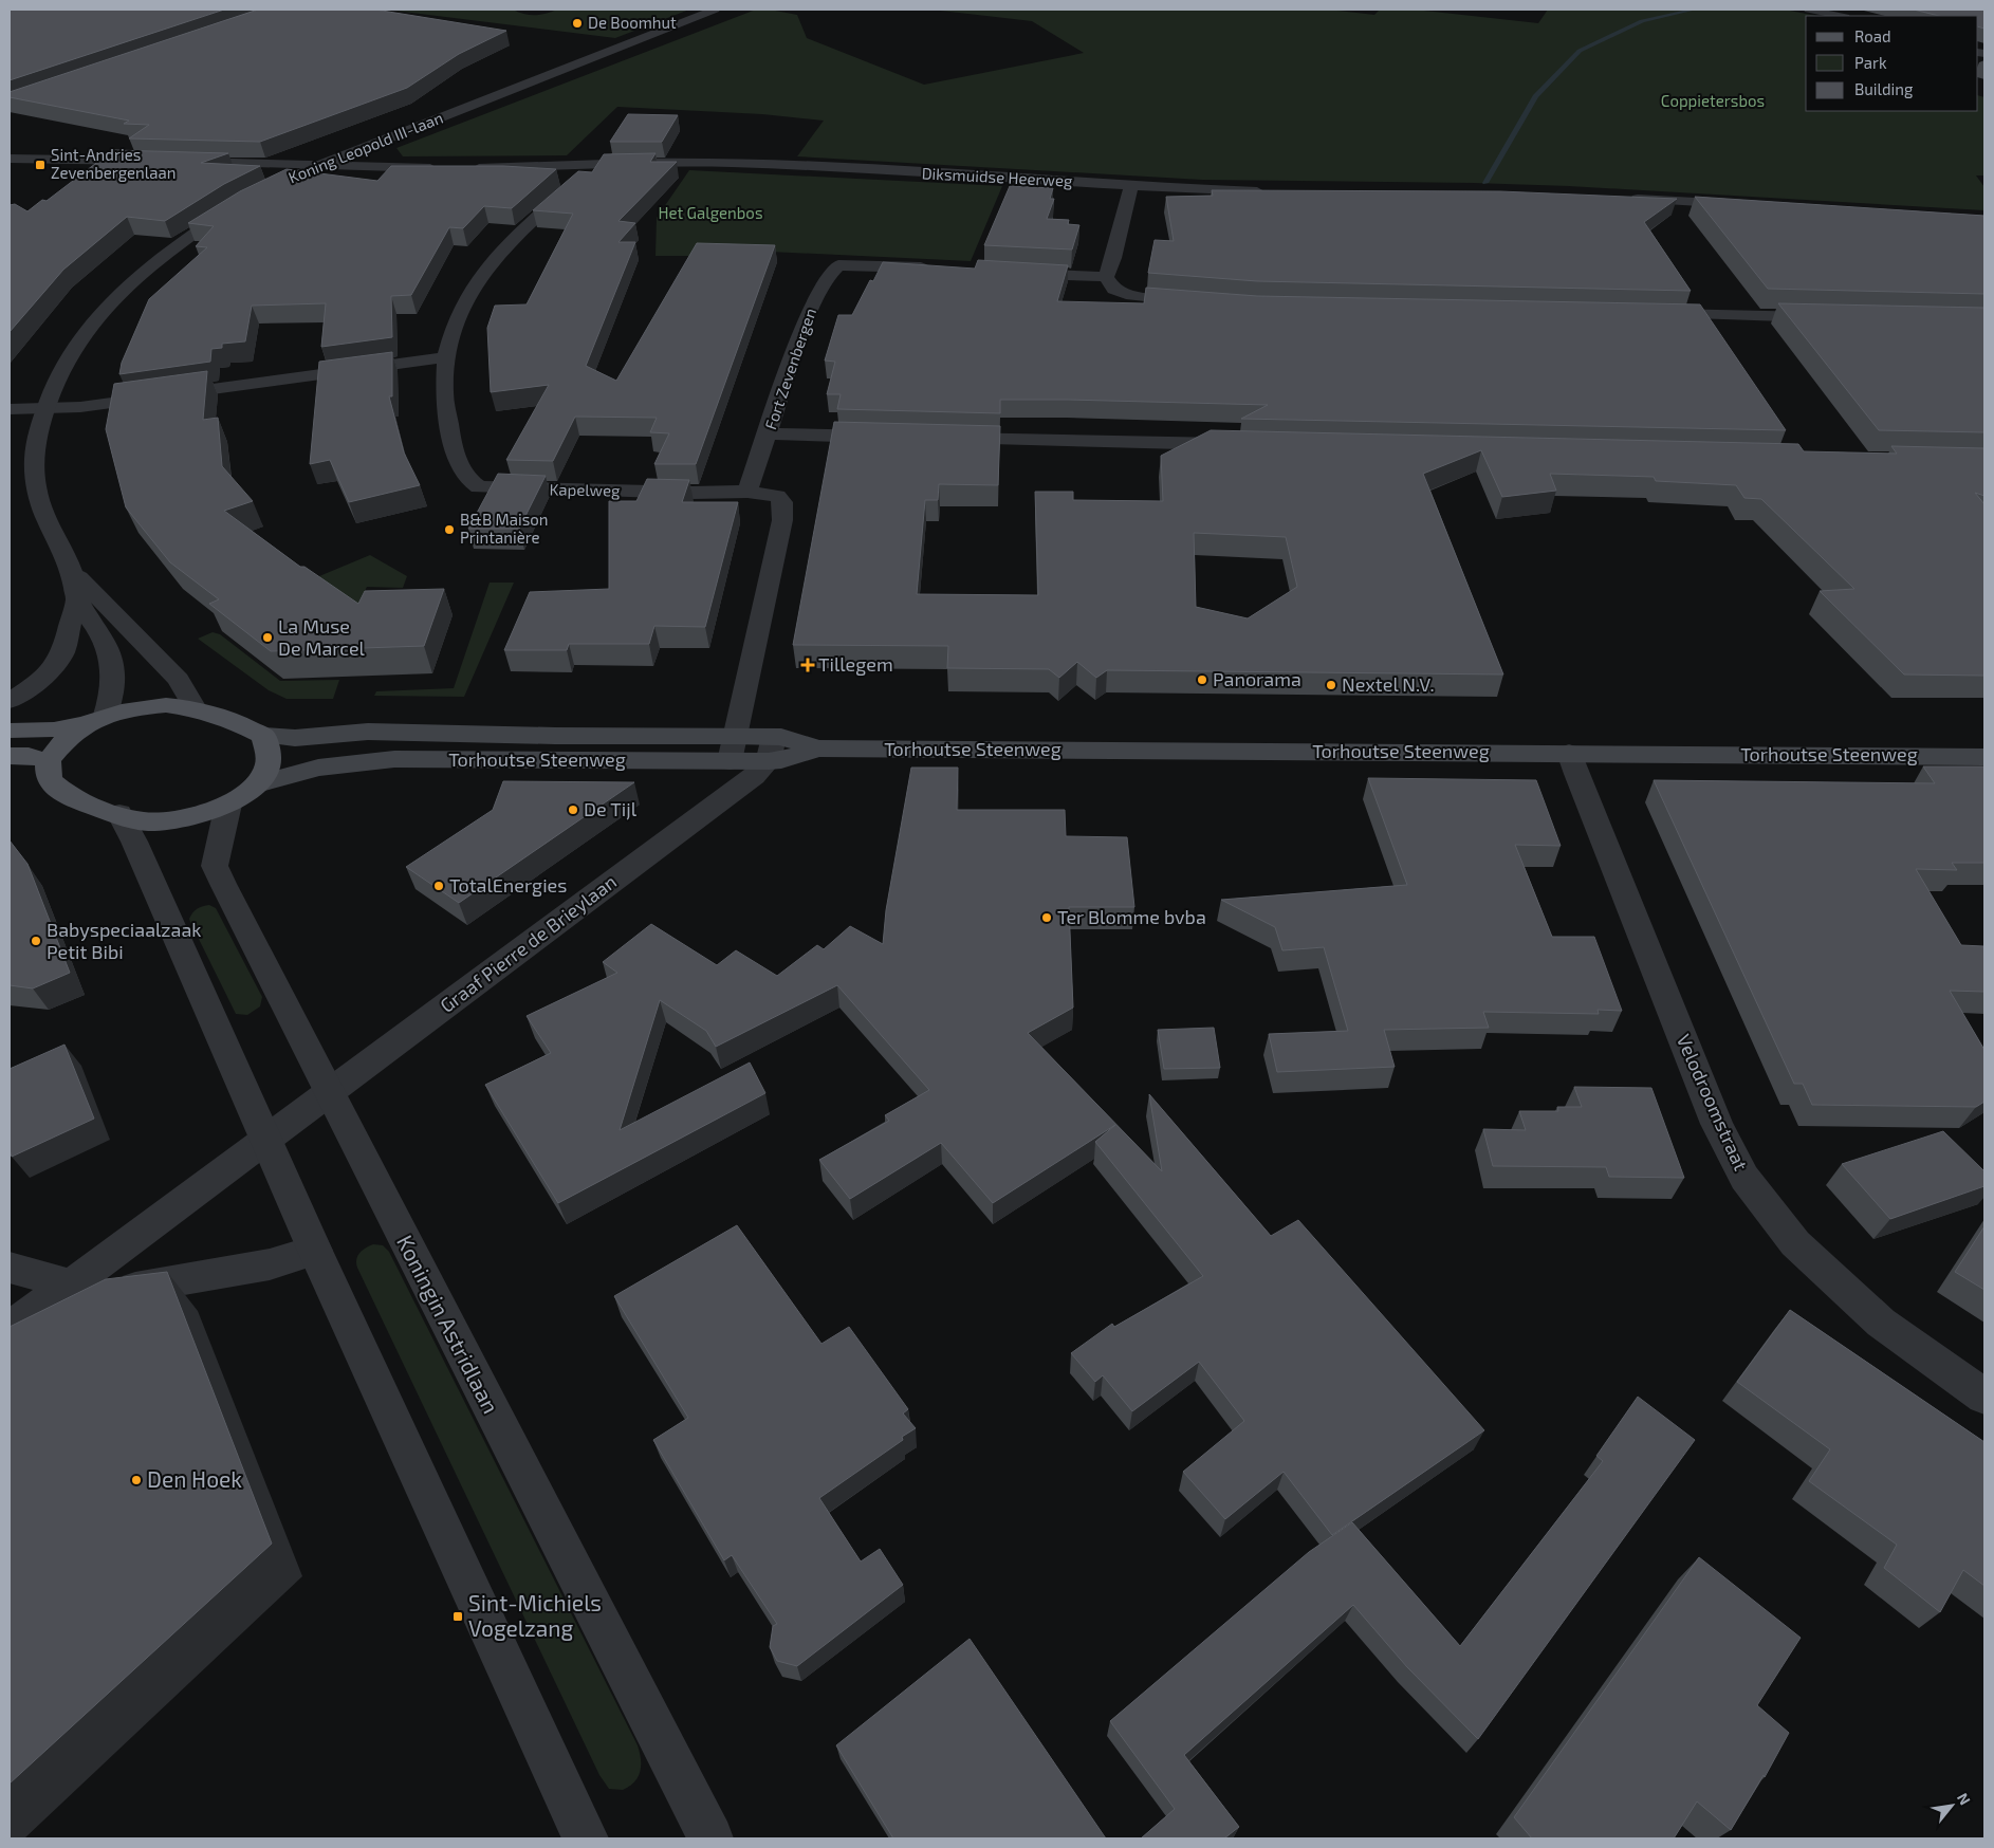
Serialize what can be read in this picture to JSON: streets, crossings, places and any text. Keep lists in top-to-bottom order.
{
  "streets": {
    "main road": ["Torhoutse Steenweg"],
    "street": [
      "Koning Leopold III-laan",
      "Diksmuidse Heerweg",
      "Fort Zevenbergen",
      "Kapelweg",
      "Graaf Pierre de Brieylaan",
      "Velodroomstraat",
      "Koningin Astridlaan"
    ]
  },
  "crossings": [
    ["Diksmuidse Heerweg", "Kapelweg"],
    ["Fort Zevenbergen", "Kapelweg"],
    ["Kapelweg", "Torhoutse Steenweg"],
    ["Torhoutse Steenweg", "Graaf Pierre de Brieylaan"],
    ["Torhoutse Steenweg", "Velodroomstraat"],
    ["Torhoutse Steenweg", "Koningin Astridlaan"],
    ["Graaf Pierre de Brieylaan", "Koningin Astridlaan"]
  ],
  "parks": ["Coppietersbos", "Het Galgenbos"],
  "places": {
    "other": [
      "De Boomhut",
      "B&B Maison Printanière",
      "La Muse De Marcel",
      "Panorama",
      "Nextel N.V.",
      "De Tijl",
      "TotalEnergies",
      "Ter Blomme bvba",
      "Babyspeciaalzaak Petit Bibi",
      "Den Hoek"
    ],
    "transit": ["Sint-Andries Zevenbergenlaan", "Sint-Michiels Vogelzang"],
    "health": ["Tillegem"]
  },
  "legend": ["Road", "Park", "Building"],
  "north": "top right"
}
